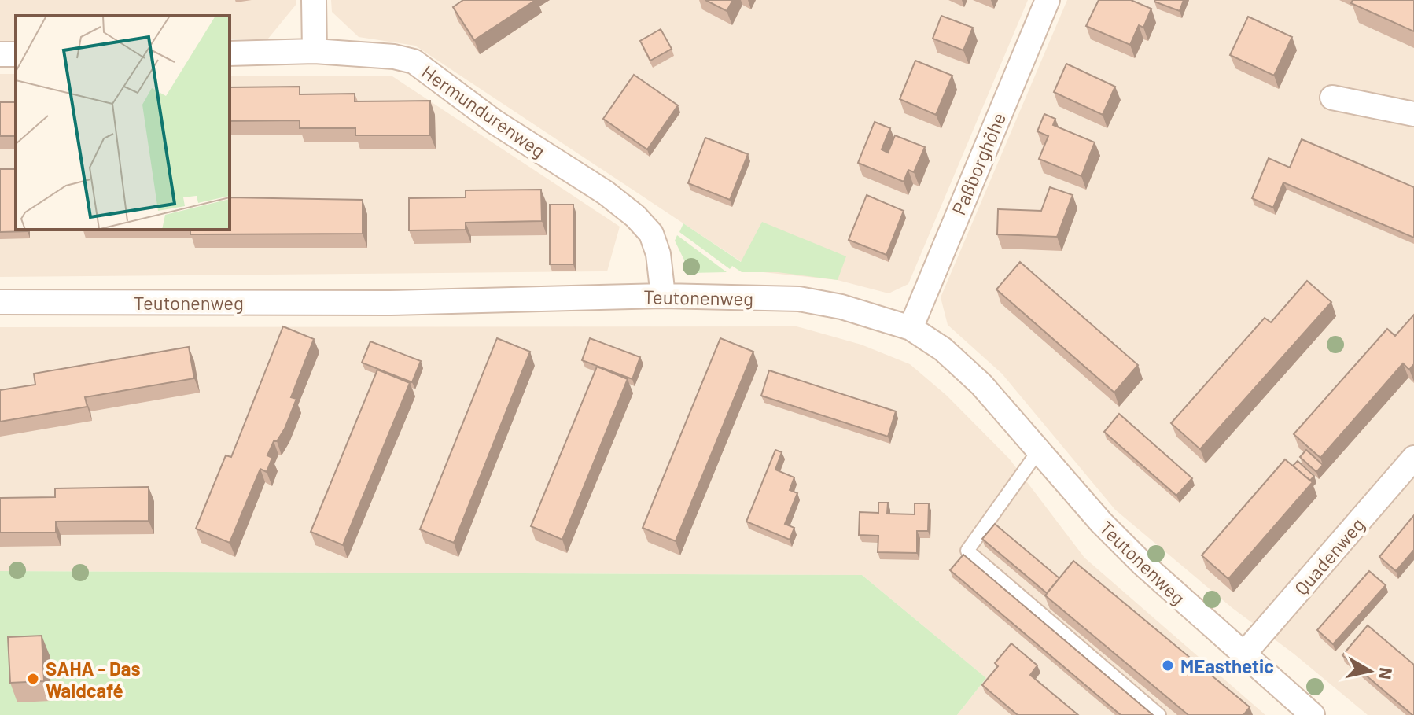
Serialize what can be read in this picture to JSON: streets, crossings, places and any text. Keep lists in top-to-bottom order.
{
  "streets": {
    "street": [
      "Hermundurenweg",
      "Paßborghöhe",
      "Teutonenweg",
      "Quadenweg"
    ]
  },
  "crossings": [
    ["Hermundurenweg", "Teutonenweg"],
    ["Paßborghöhe", "Teutonenweg"],
    ["Teutonenweg", "Quadenweg"]
  ],
  "places": ["MEasthetic", "SAHA - Das Waldcafé"],
  "north": "right"
}
